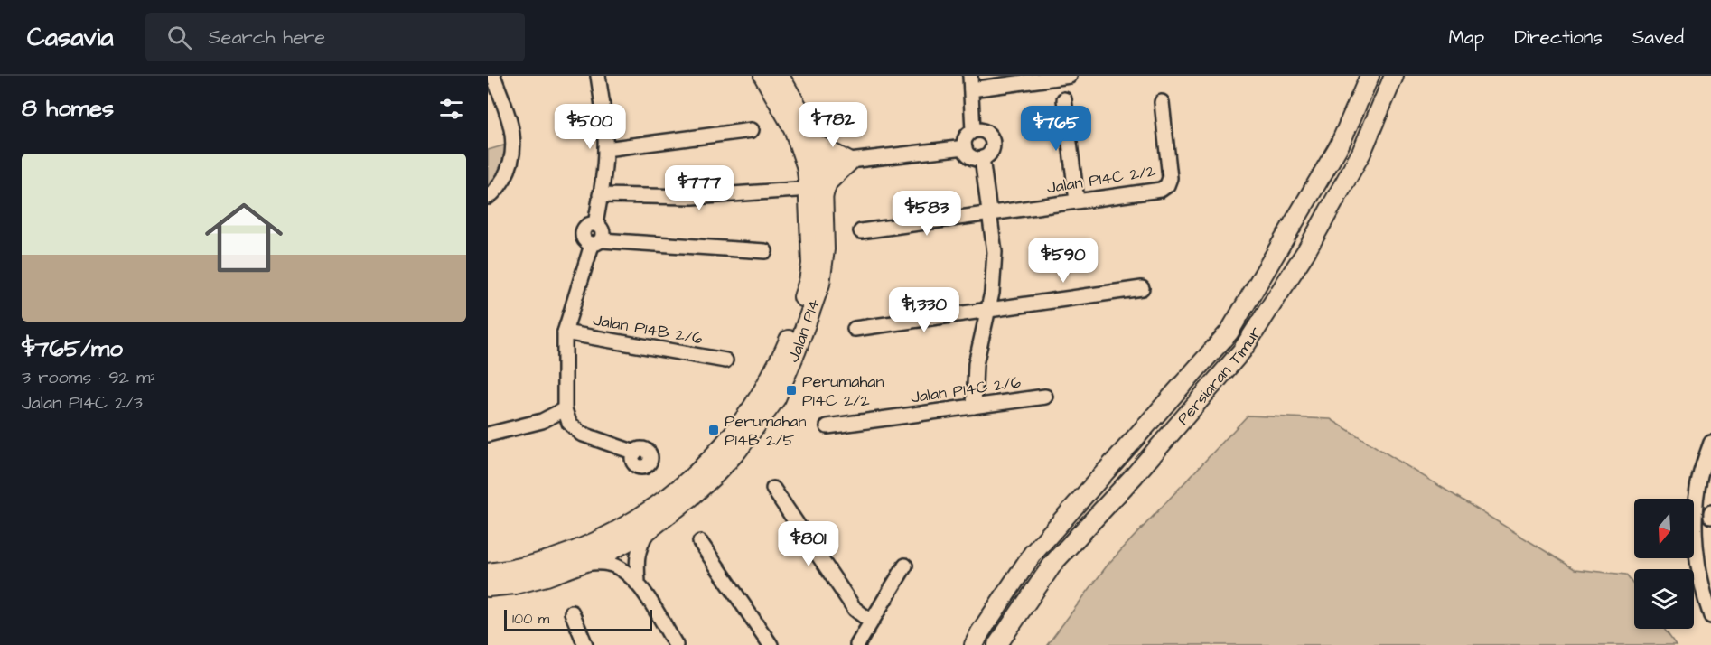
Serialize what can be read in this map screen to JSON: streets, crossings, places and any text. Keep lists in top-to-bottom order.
{
  "streets": {
    "main road": ["Jalan P14", "Persiaran Timur"],
    "street": ["Jalan P14C 2/2", "Jalan P14B 2/6", "Jalan P14C 2/6"]
  },
  "places": {
    "transit": ["Perumahan P14C 2/2", "Perumahan P14B 2/5"]
  },
  "scale_bar": "100 m",
  "north": "bottom",
  "page": {
    "header": "Casavia",
    "search": "Search here",
    "nav": ["Map", "Directions", "Saved"],
    "heading": "8 homes",
    "price": [
      "$782",
      "$500",
      "$765",
      "$777",
      "$583",
      "$590",
      "$1,330",
      "$801"
    ],
    "list": [
      {
        "name": "$765/mo",
        "note": "3 rooms · 92 m² · Jalan P14C 2/3"
      }
    ],
    "scale": "100 m"
  }
}
